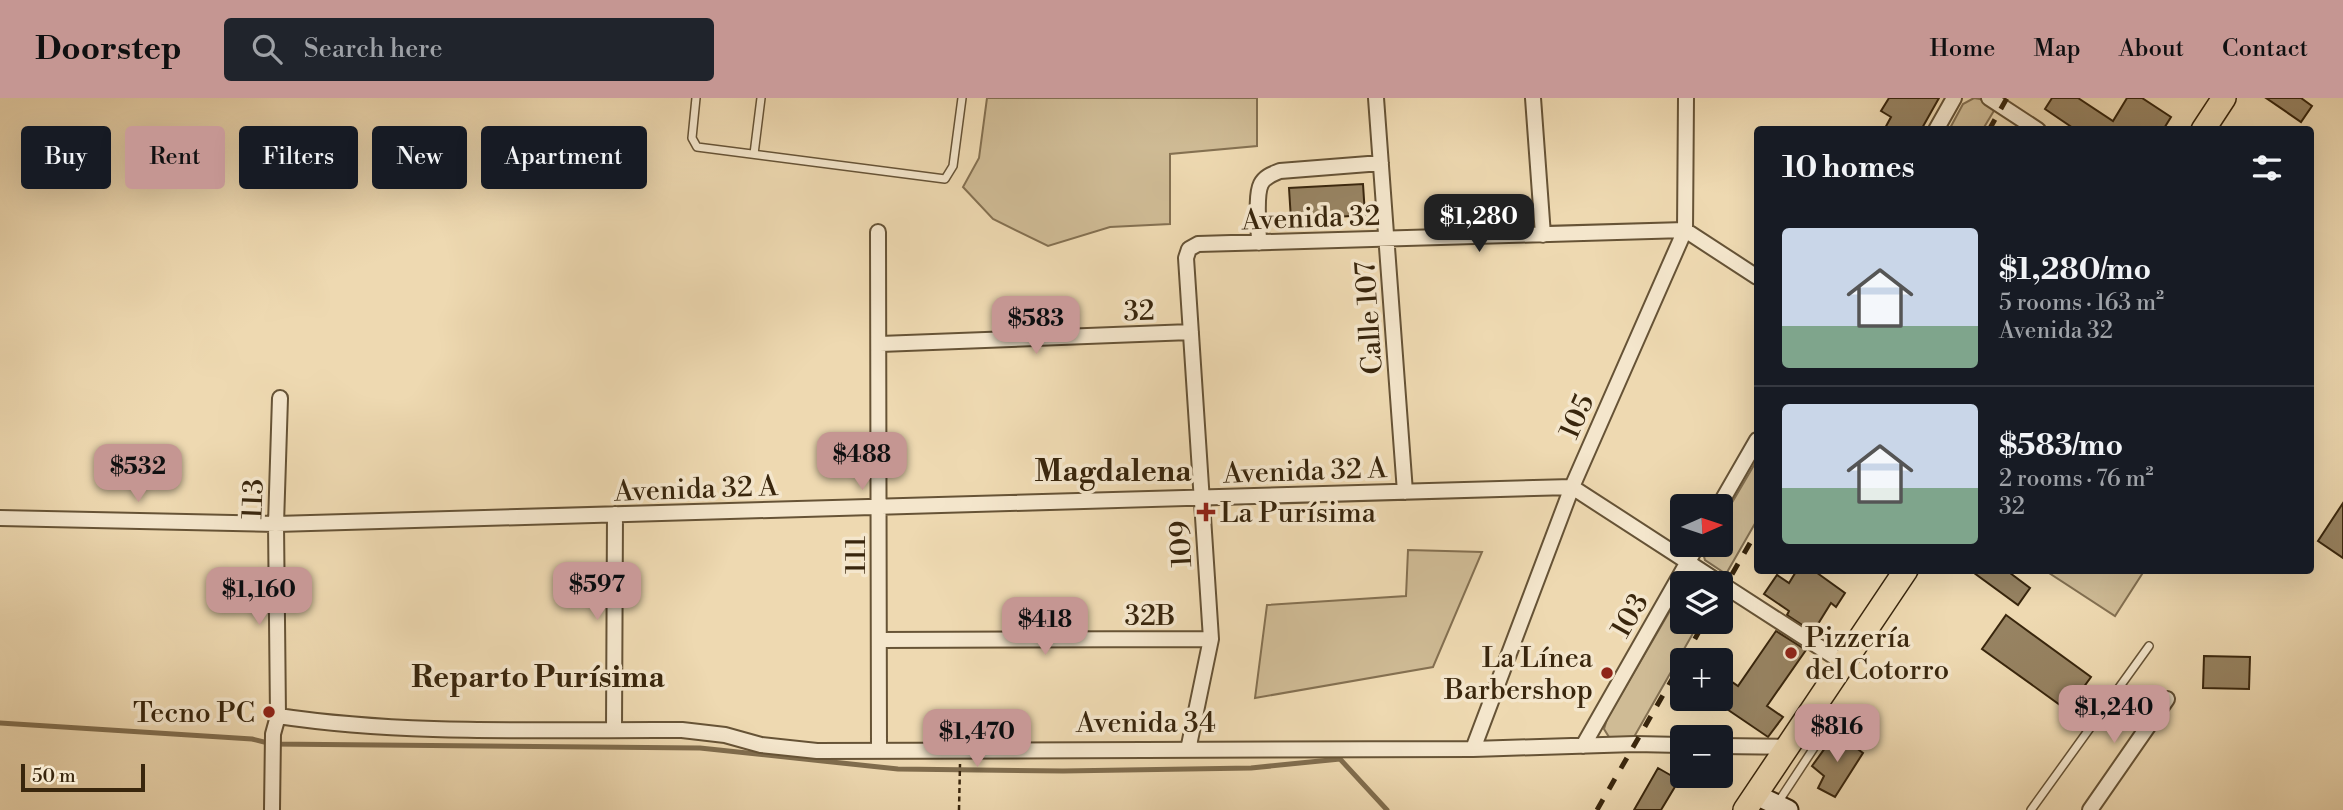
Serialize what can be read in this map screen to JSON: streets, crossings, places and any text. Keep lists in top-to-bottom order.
{
  "streets": {
    "street": [
      "Avenida 32",
      "32",
      "Calle 107",
      "105",
      "Avenida 32 A",
      "113",
      "109",
      "111",
      "32B",
      "103",
      "Avenida 34"
    ]
  },
  "crossings": [
    ["Avenida 32", "Calle 107"],
    ["Avenida 32", "105"],
    ["Avenida 32", "109"],
    ["32", "109"],
    ["32", "111"],
    ["Calle 107", "Avenida 32 A"],
    ["105", "Avenida 32 A"],
    ["105", "Avenida 34"],
    ["Avenida 32 A", "113"],
    ["Avenida 32 A", "109"],
    ["Avenida 32 A", "111"],
    ["113", "Avenida 34"],
    ["109", "32B"],
    ["109", "Avenida 34"],
    ["111", "32B"],
    ["111", "Avenida 34"],
    ["103", "Avenida 34"]
  ],
  "districts": ["Magdalena", "Reparto Purísima"],
  "places": {
    "health": ["La Purísima"],
    "other": ["Pizzería del Cotorro", "La Línea Barbershop", "Tecno PC"]
  },
  "scale_bar": "50 m",
  "north": "right",
  "page": {
    "header": "Doorstep",
    "search": "Search here",
    "nav": [
      "Home",
      "Map",
      "About",
      "Contact"
    ],
    "chip": [
      "Buy",
      "Rent",
      "Filters",
      "New",
      "Apartment"
    ],
    "heading": "10 homes",
    "price": [
      "$1,280",
      "$583",
      "$488",
      "$532",
      "$597",
      "$1,160",
      "$418",
      "$1,240",
      "$816",
      "$1,470"
    ],
    "list": [
      {
        "name": "$1,280/mo",
        "note": "5 rooms · 163 m² · Avenida 32"
      },
      {
        "name": "$583/mo",
        "note": "2 rooms · 76 m² · 32"
      }
    ],
    "map_buttons": ["+", "−"],
    "scale": "50 m"
  }
}
